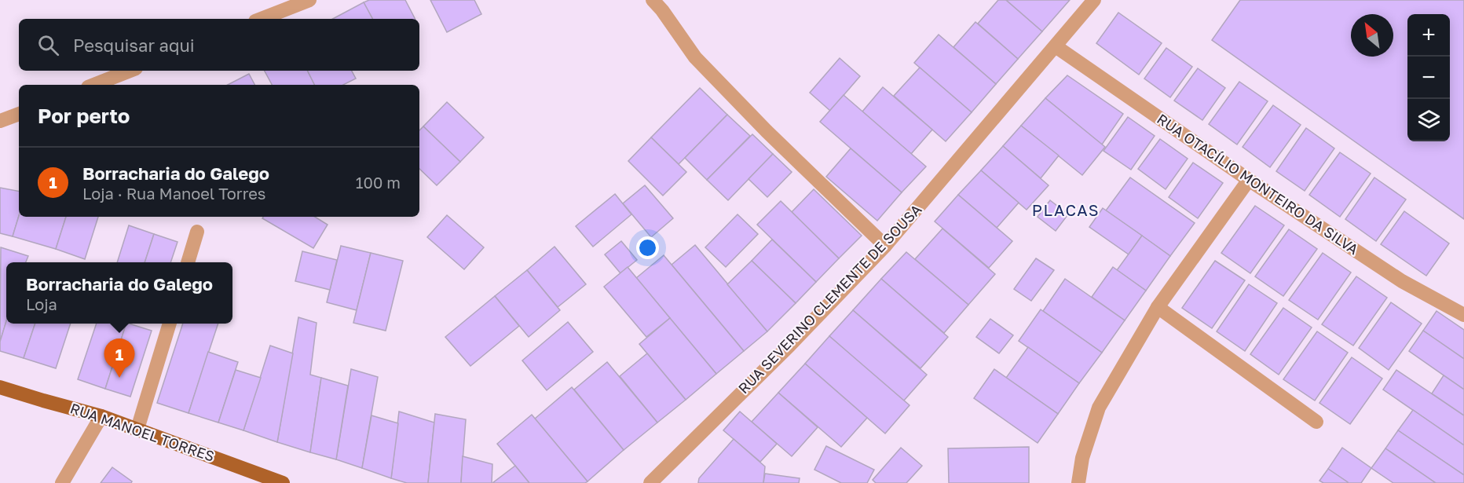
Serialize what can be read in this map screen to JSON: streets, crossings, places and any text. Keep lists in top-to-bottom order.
{
  "streets": {
    "main road": ["RUA MANOEL TORRES"],
    "street": ["RUA OTACÍLIO MONTEIRO DA SILVA", "RUA SEVERINO CLEMENTE DE SOUSA"]
  },
  "crossings": [
    ["RUA OTACÍLIO MONTEIRO DA SILVA", "RUA SEVERINO CLEMENTE DE SOUSA"]
  ],
  "districts": ["PLACAS"],
  "north": "top left",
  "page": {
    "map_buttons": ["+", "−"],
    "search": "Pesquisar aqui",
    "heading": "Por perto",
    "list": [
      {
        "mark": "1",
        "name": "Borracharia do Galego",
        "note": "Loja · Rua Manoel Torres",
        "value": "100 m"
      }
    ],
    "popup": ["Borracharia do Galego", "Loja"],
    "pins": "1"
  }
}
